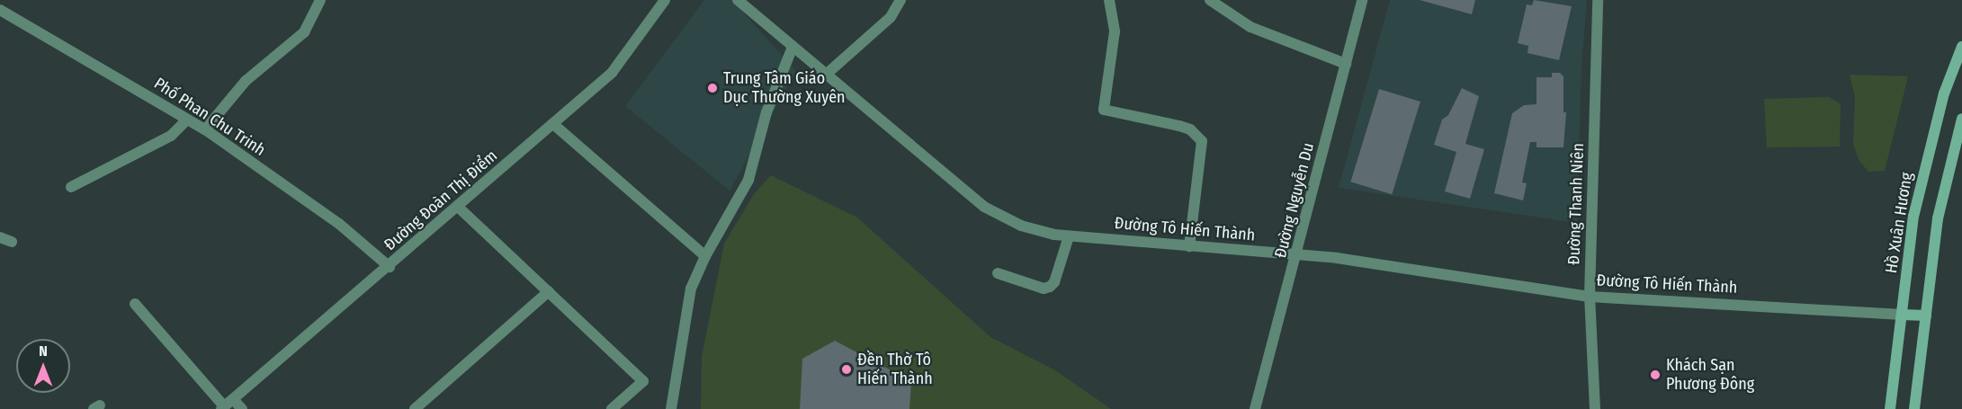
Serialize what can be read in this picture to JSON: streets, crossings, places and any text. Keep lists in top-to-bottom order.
{
  "streets": {
    "main road": ["Hồ Xuân Hương"],
    "street": [
      "Phố Phan Chu Trinh",
      "Đường Đoàn Thị Điểm",
      "Đường Nguyễn Du",
      "Đường Thanh Niên",
      "Đường Tô Hiến Thành"
    ]
  },
  "crossings": [
    ["Phố Phan Chu Trinh", "Đường Đoàn Thị Điểm"],
    ["Đường Nguyễn Du", "Đường Tô Hiến Thành"],
    ["Đường Thanh Niên", "Đường Tô Hiến Thành"],
    ["Hồ Xuân Hương", "Đường Tô Hiến Thành"]
  ],
  "places": ["Trung Tâm Giáo Dục Thường Xuyên", "Đền Thờ Tô Hiến Thành", "Khách Sạn Phương Đông"],
  "north": "top"
}
